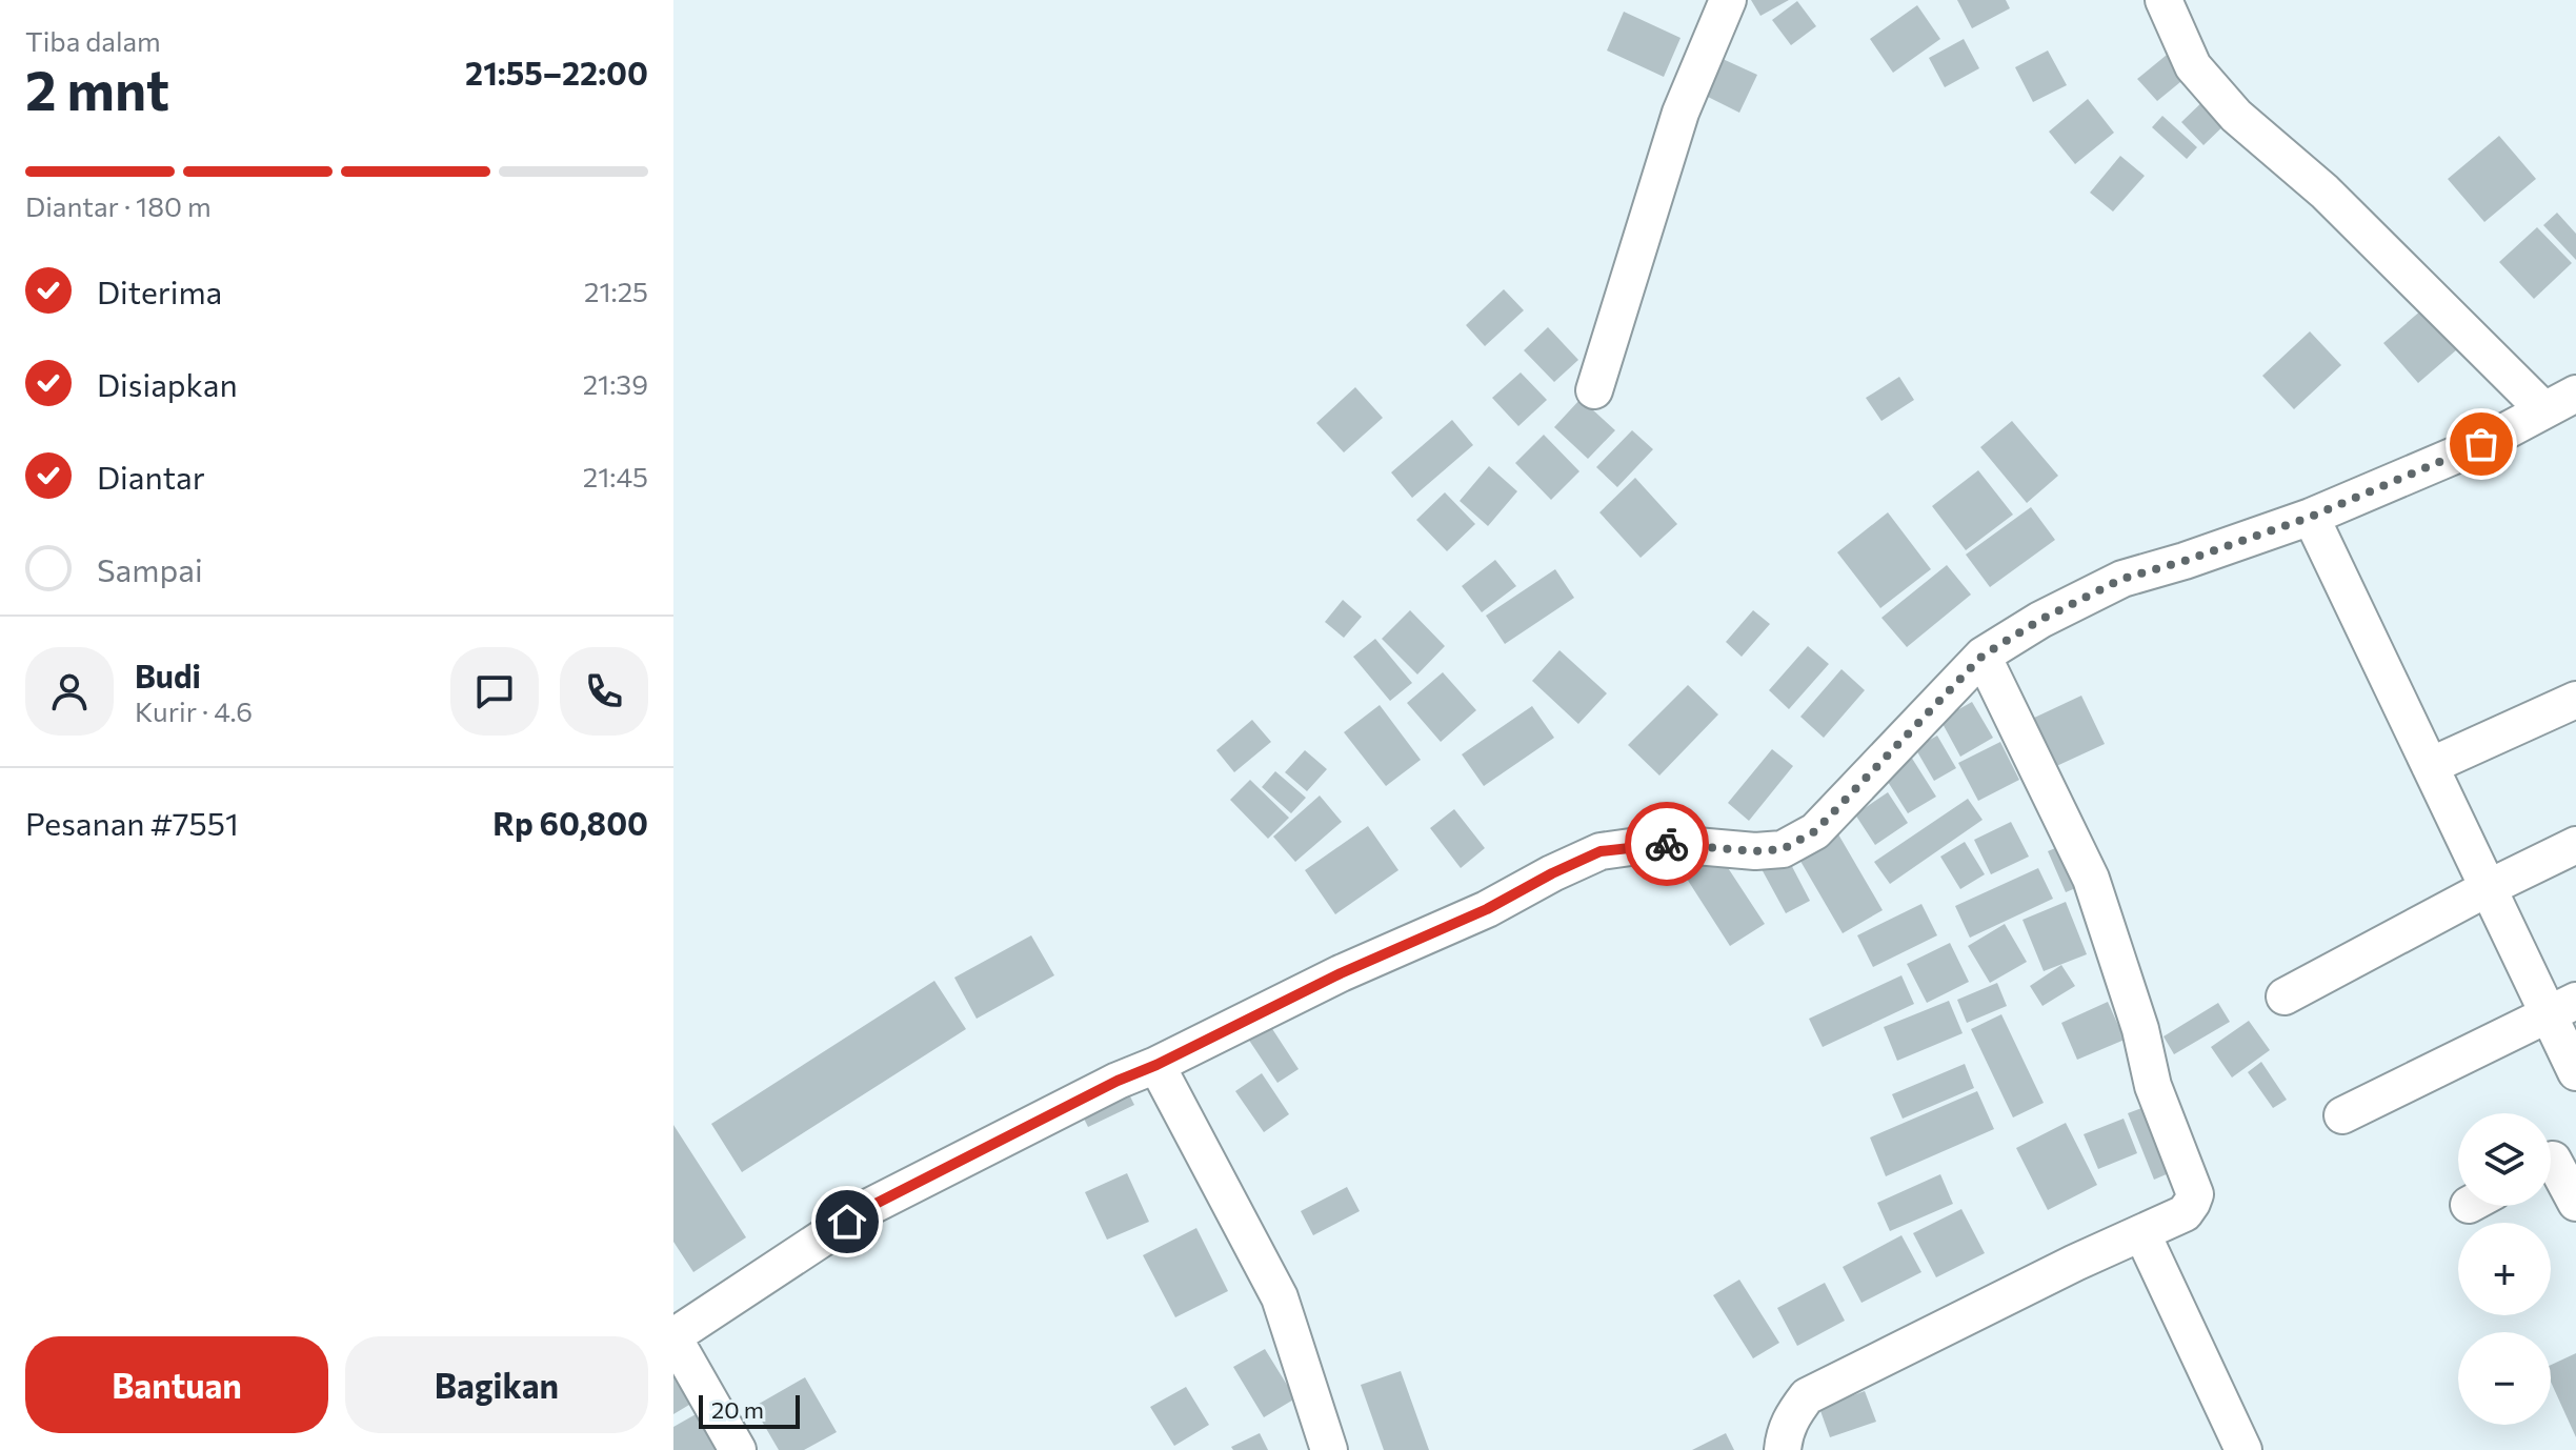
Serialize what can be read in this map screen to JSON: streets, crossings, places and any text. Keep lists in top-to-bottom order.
{
  "scale_bar": "20 m",
  "page": {
    "heading": ["2 mnt", "Tiba dalam", "21:55–22:00"],
    "panel": [
      "Budi",
      "Kurir · 4.6",
      "Pesanan #7551",
      "Rp 60,800"
    ],
    "bar": "Diantar · 180 m",
    "list": [
      ["Diterima", "21:25"],
      ["Disiapkan", "21:39"],
      ["Diantar", "21:45"],
      "Sampai"
    ],
    "map_buttons": ["+", "−"],
    "buttons": ["Bantuan", "Bagikan"],
    "scale": "20 m"
  }
}
